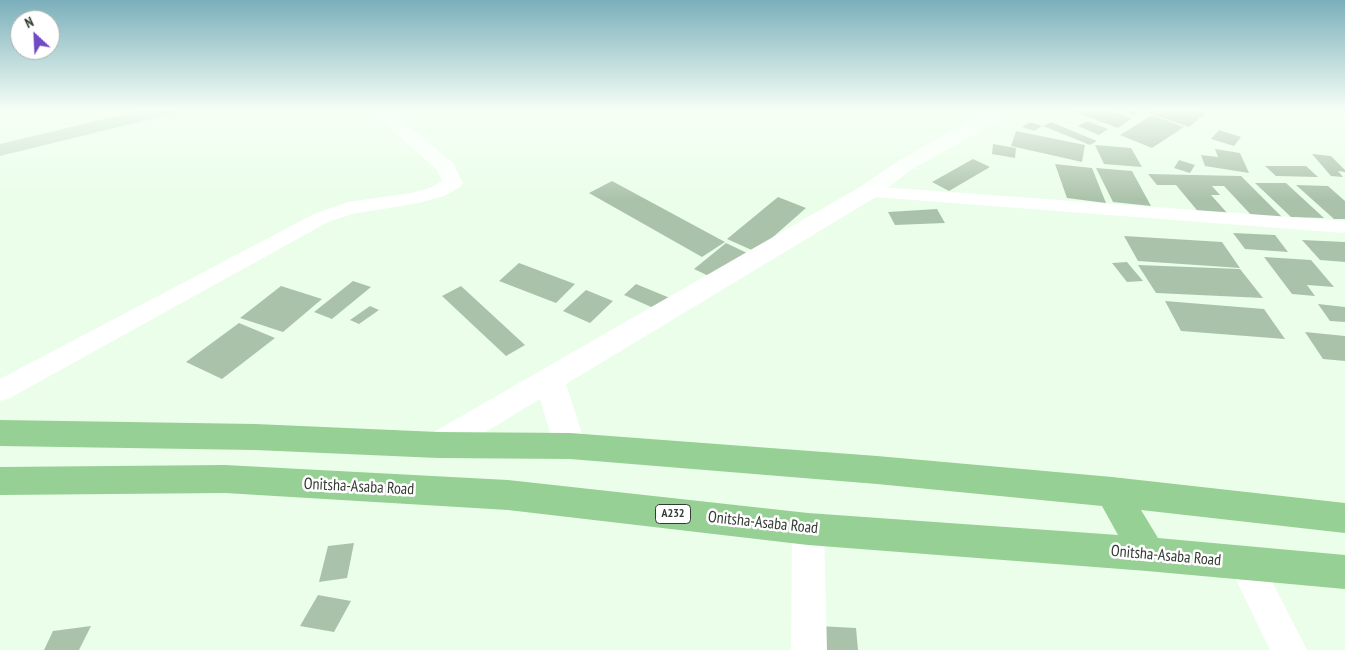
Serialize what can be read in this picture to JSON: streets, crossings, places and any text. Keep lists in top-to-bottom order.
{
  "streets": {
    "highway": ["Onitsha-Asaba Road", "A232"]
  },
  "north": "top left"
}
